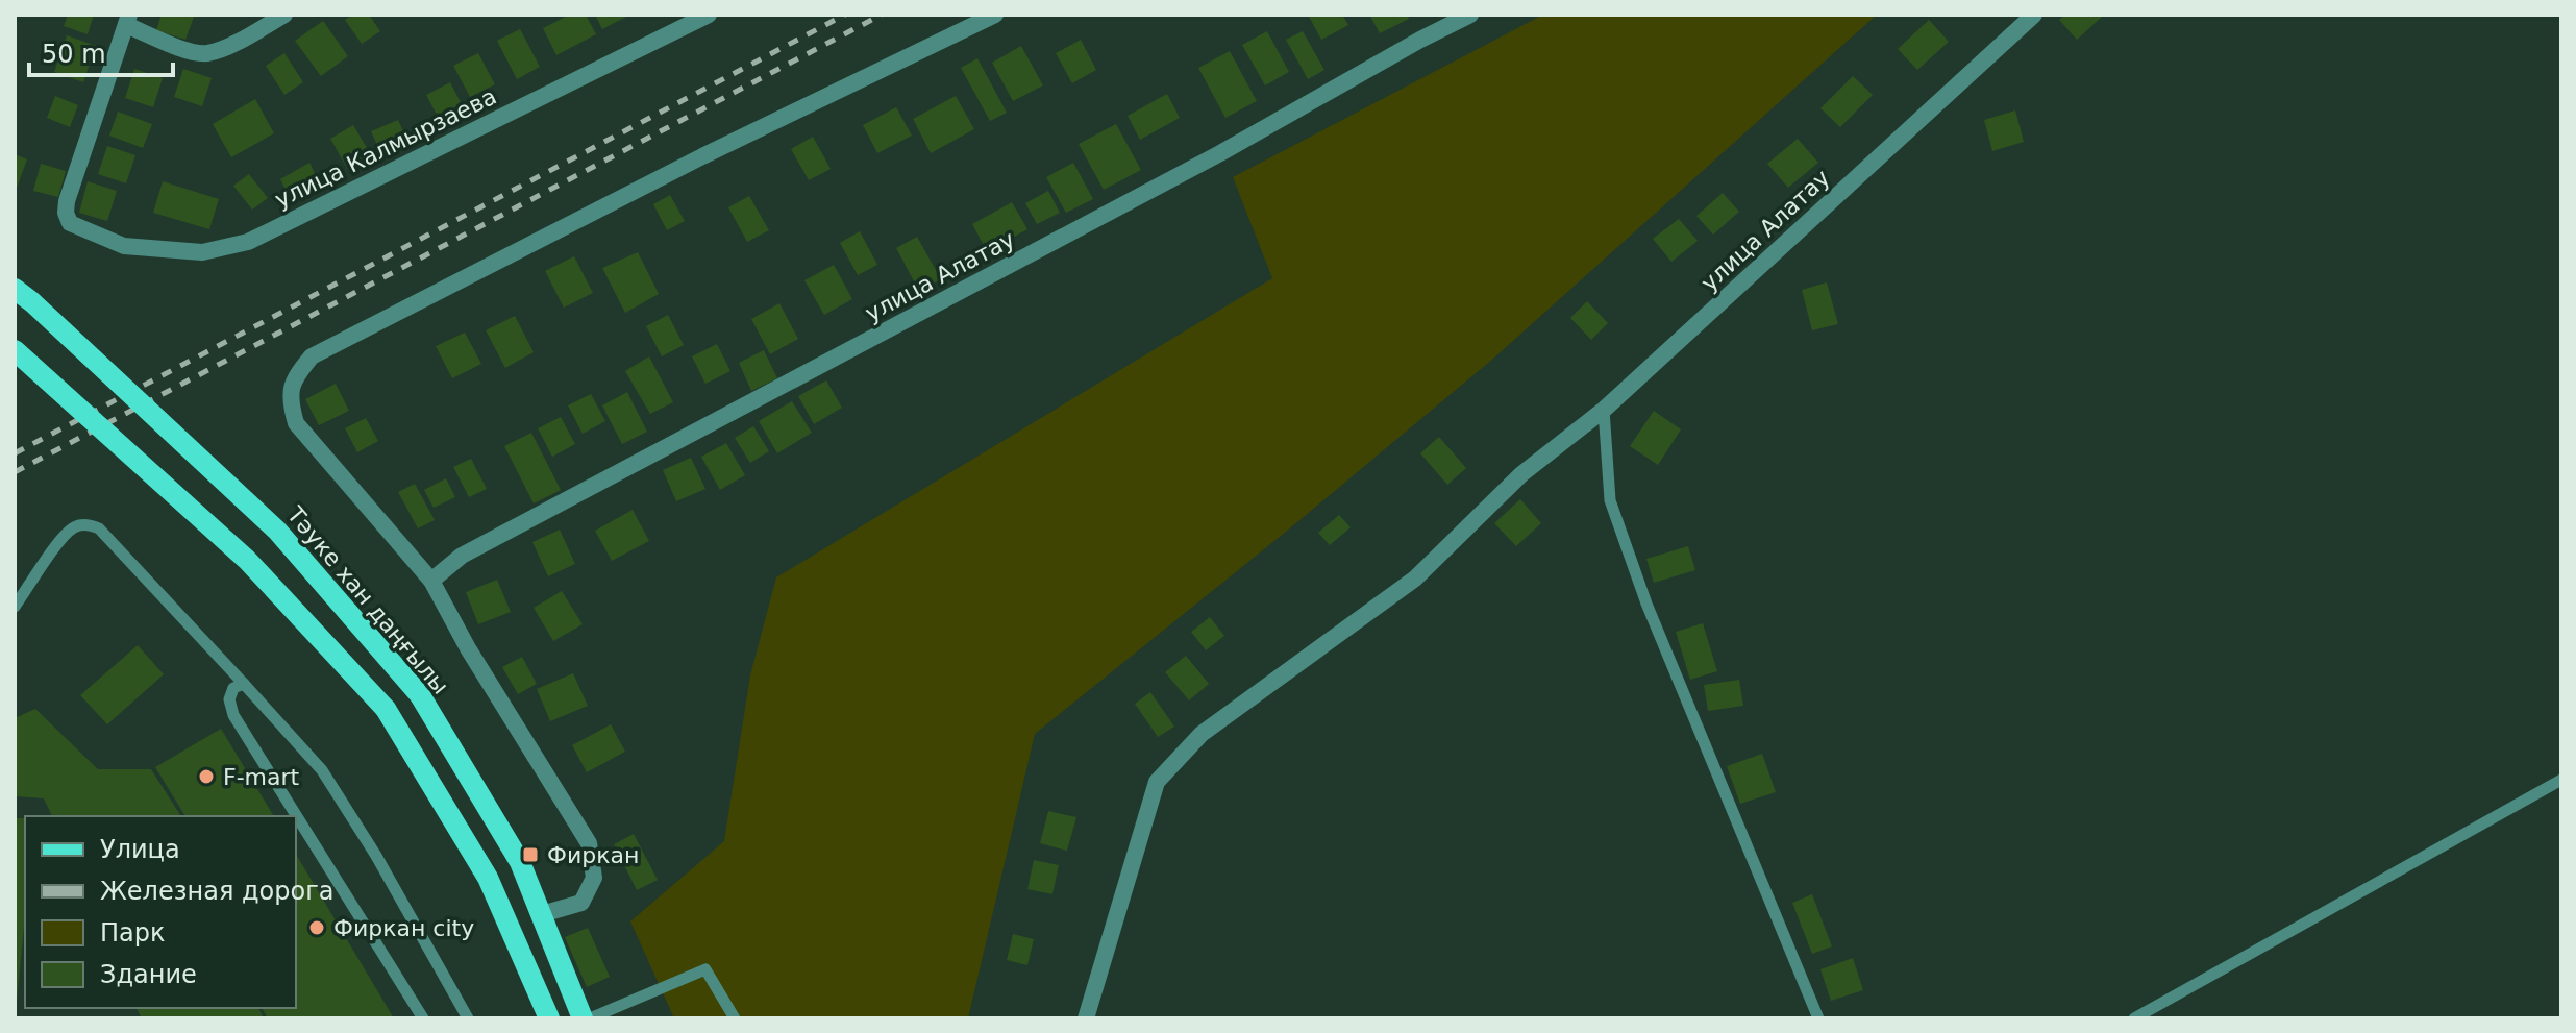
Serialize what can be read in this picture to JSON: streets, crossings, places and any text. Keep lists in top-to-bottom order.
{
  "streets": {
    "main road": ["Тәуке хан даңғылы"],
    "street": ["улица Калмырзаева", "улица Алатау"]
  },
  "places": {
    "other": ["F-mart", "Фиркан city"],
    "transit": ["Фиркан"]
  },
  "legend": [
    "Улица",
    "Железная дорога",
    "Парк",
    "Здание"
  ],
  "scale_bar": "50 m"
}
